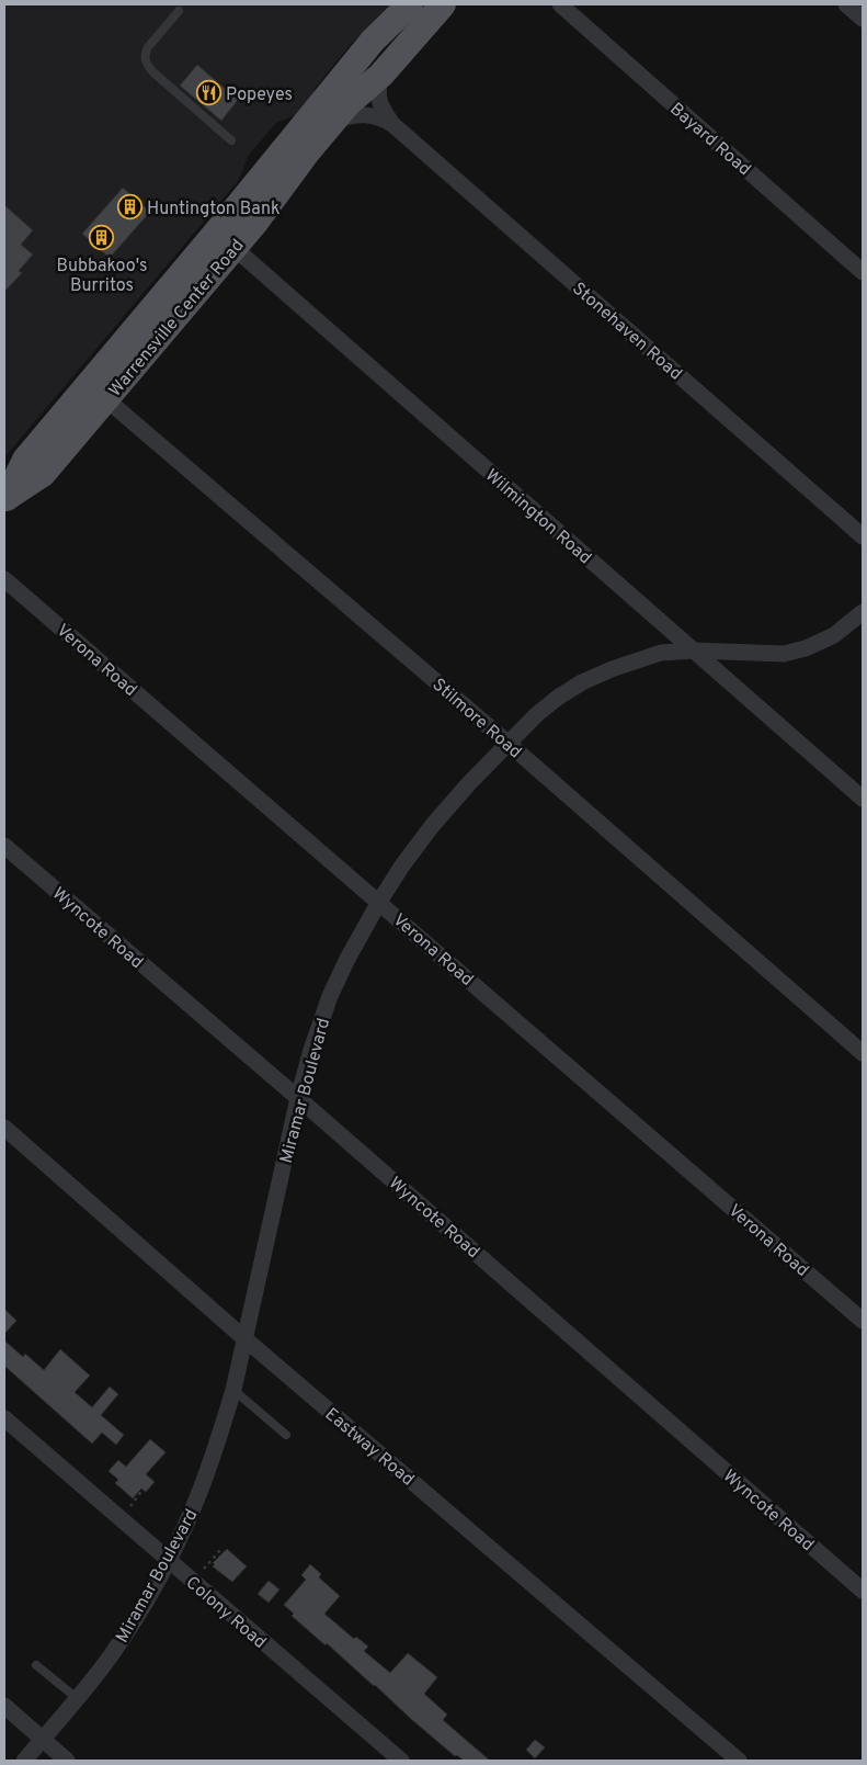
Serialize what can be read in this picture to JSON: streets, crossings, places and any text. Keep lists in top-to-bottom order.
{
  "streets": {
    "main road": ["Warrensville Center Road"],
    "street": [
      "Bayard Road",
      "Stonehaven Road",
      "Wilmington Road",
      "Verona Road",
      "Stilmore Road",
      "Wyncote Road",
      "Miramar Boulevard",
      "Eastway Road",
      "Colony Road"
    ]
  },
  "crossings": [
    ["Warrensville Center Road", "Stonehaven Road"],
    ["Warrensville Center Road", "Wilmington Road"],
    ["Warrensville Center Road", "Stilmore Road"],
    ["Wilmington Road", "Miramar Boulevard"],
    ["Verona Road", "Miramar Boulevard"],
    ["Stilmore Road", "Miramar Boulevard"],
    ["Wyncote Road", "Miramar Boulevard"],
    ["Miramar Boulevard", "Eastway Road"],
    ["Miramar Boulevard", "Colony Road"]
  ],
  "places": {
    "restaurant": ["Popeyes"],
    "building": ["Huntington Bank", "Bubbakoo's Burritos"]
  }
}
